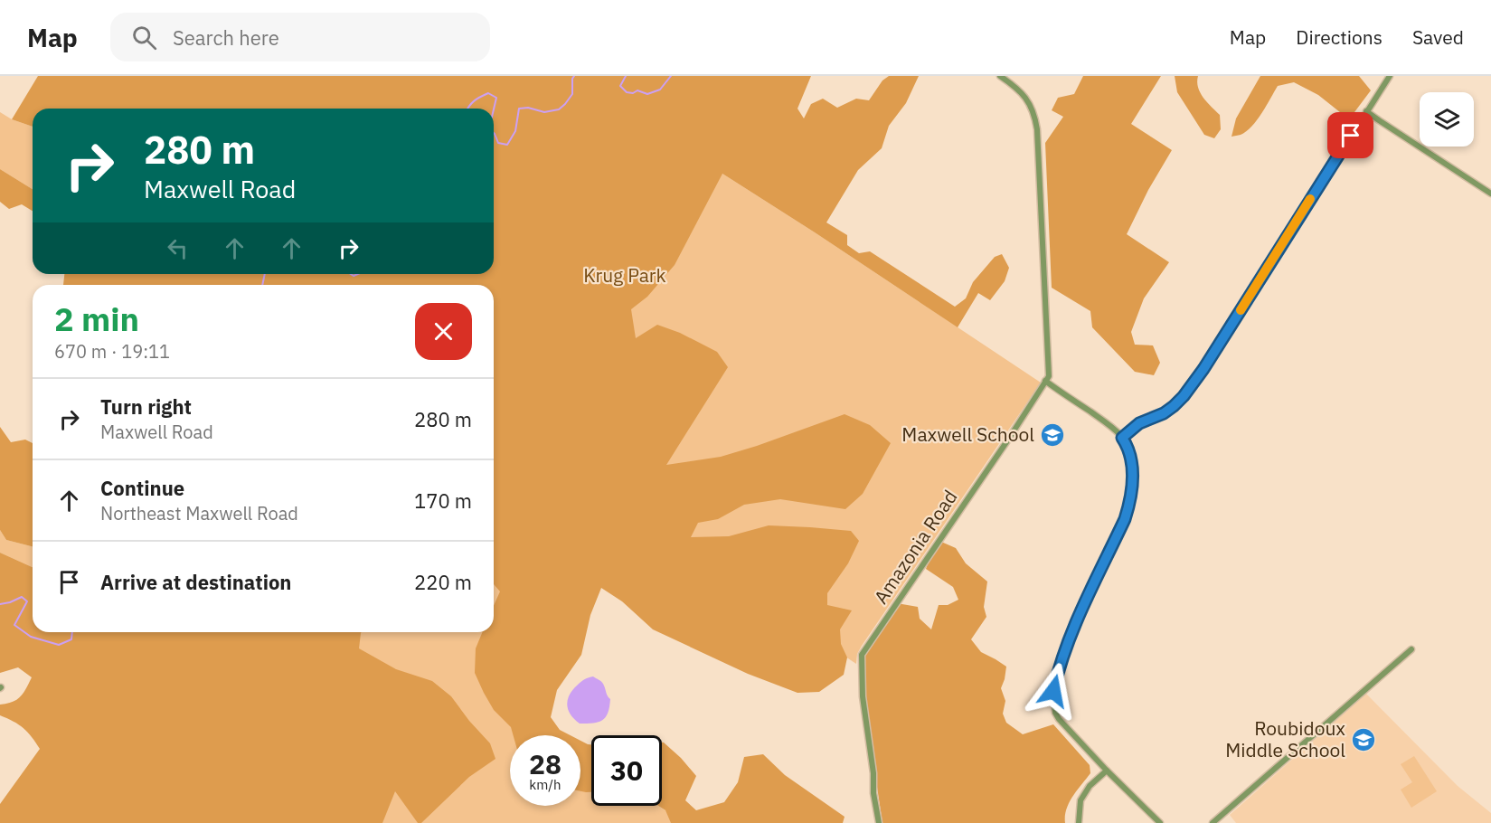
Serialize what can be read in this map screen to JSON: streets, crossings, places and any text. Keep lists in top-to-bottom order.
{
  "streets": {
    "street": ["Amazonia Road"]
  },
  "parks": ["Krug Park"],
  "places": {
    "school or university": ["Maxwell School", "Roubidoux Middle School"]
  },
  "page": {
    "header": "Map",
    "search": "Search here",
    "nav": ["Map", "Directions", "Saved"],
    "turn": ["280 m", "Maxwell Road"],
    "heading": ["2 min", "670 m · 19:11"],
    "list": [
      {
        "name": "Turn right",
        "note": "Maxwell Road",
        "value": "280 m"
      },
      {
        "name": "Continue",
        "note": "Northeast Maxwell Road",
        "value": "170 m"
      },
      {
        "name": "Arrive at destination",
        "value": "220 m"
      }
    ],
    "speed": "28 km/h",
    "limit": "30"
  }
}
